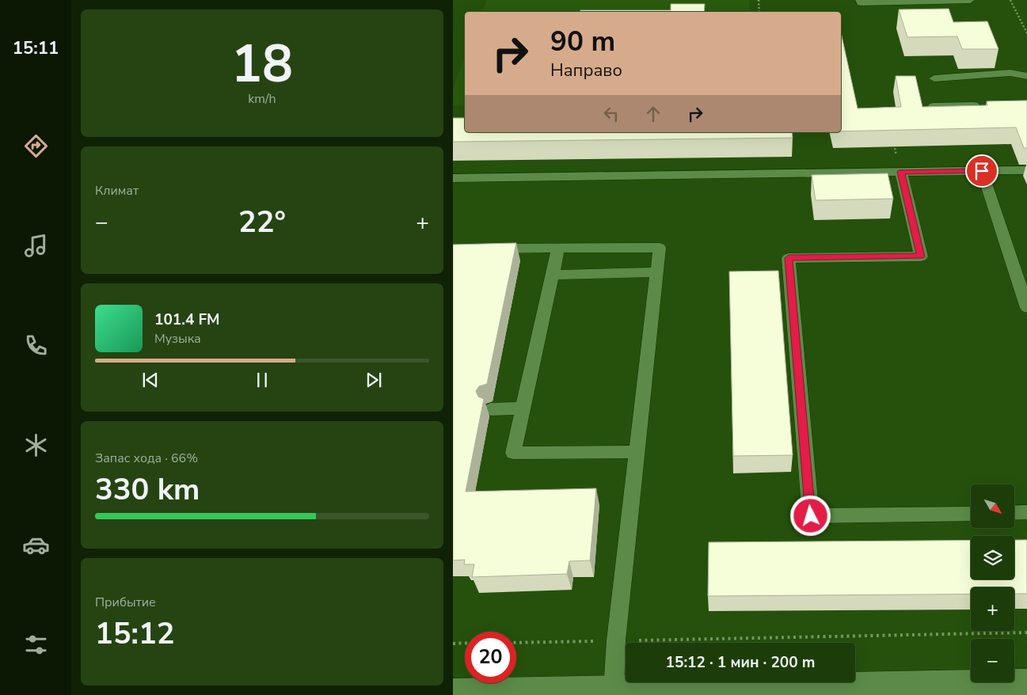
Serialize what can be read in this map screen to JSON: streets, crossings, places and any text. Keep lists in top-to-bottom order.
{
  "north": "bottom right",
  "page": {
    "tabs": "15:11",
    "tile": [
      ["18", "km/h"],
      "Климат",
      ["Запас хода · 66%", "330 km"],
      ["Прибытие", "15:12"]
    ],
    "turn": ["90 m", "Направо"],
    "heat": ["−", "22°", "+"],
    "song": ["101.4 FM", "Музыка"],
    "map_buttons": ["+", "−"],
    "limit": "20",
    "trip": "15:12 · 1 мин · 200 m"
  }
}
